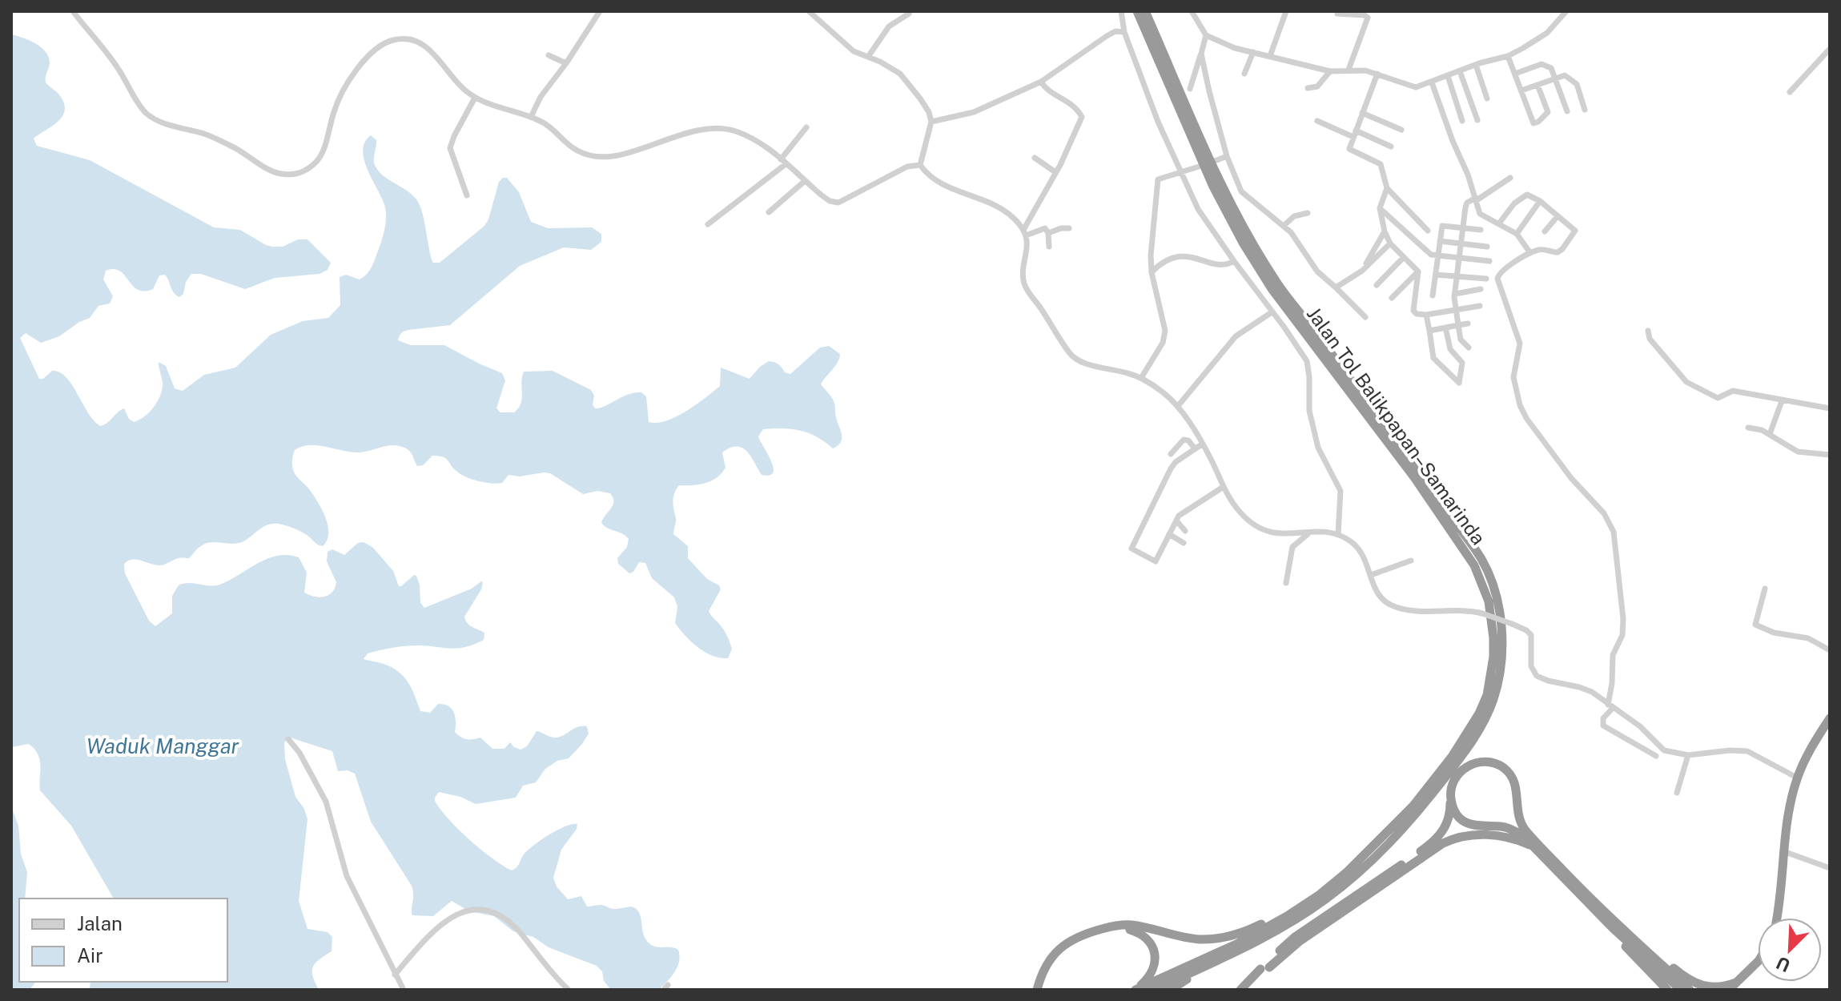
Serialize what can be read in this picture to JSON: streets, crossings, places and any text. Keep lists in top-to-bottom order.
{
  "streets": {
    "highway": ["Jalan Tol Balikpapan–Samarinda"]
  },
  "water": ["Waduk Manggar"],
  "legend": ["Jalan", "Air"],
  "north": "bottom left"
}
